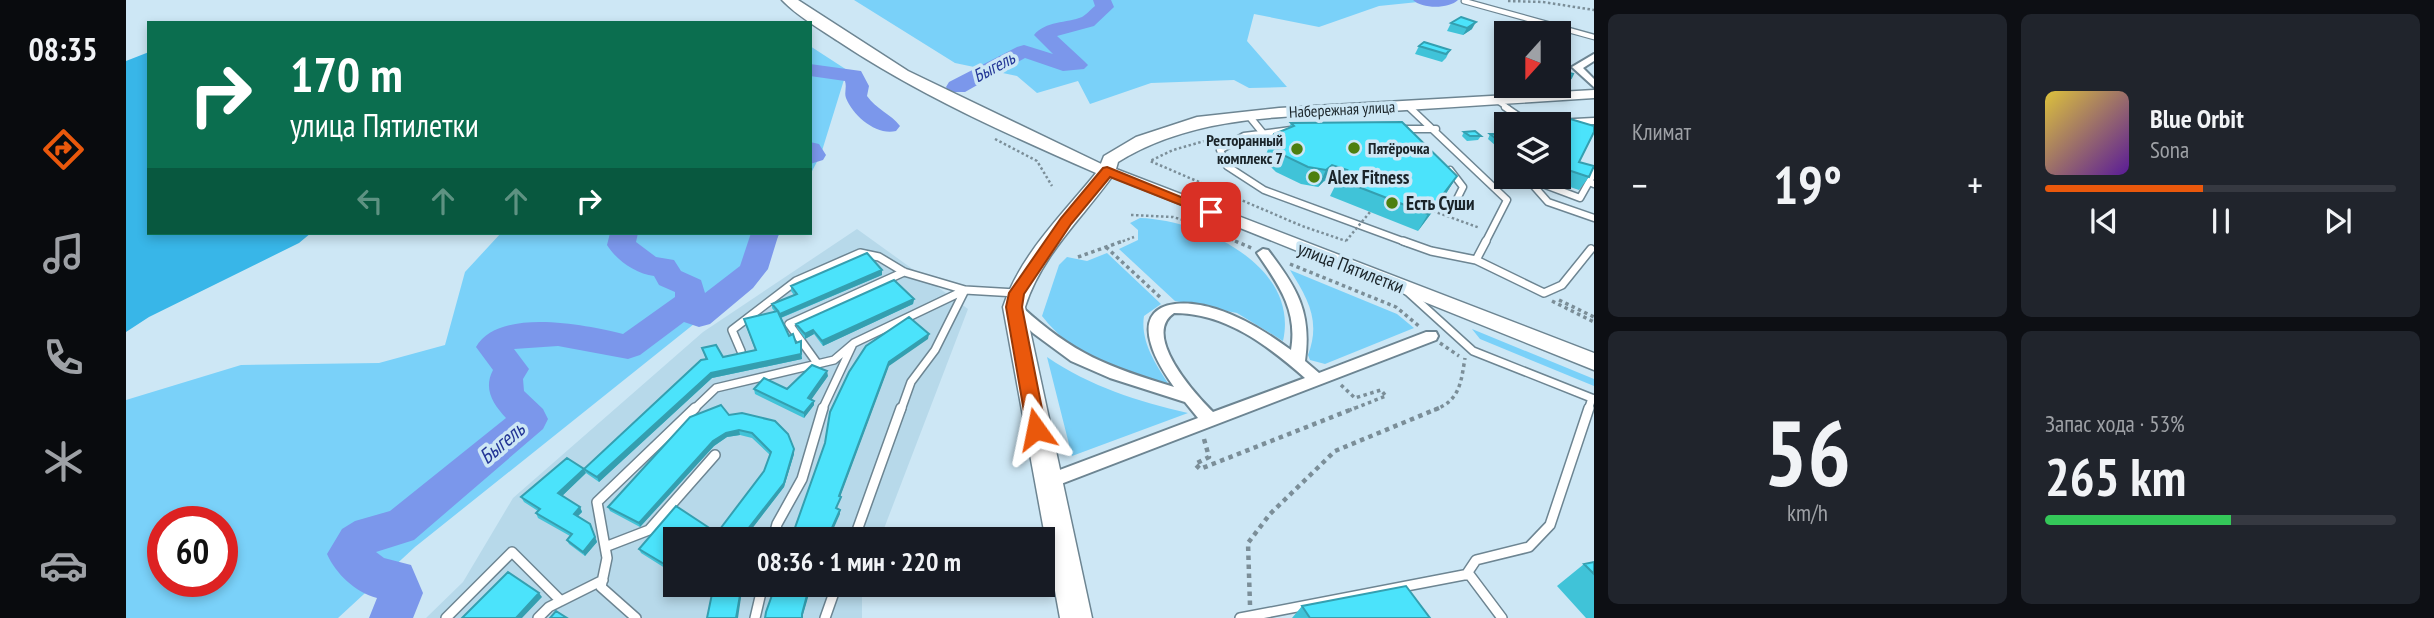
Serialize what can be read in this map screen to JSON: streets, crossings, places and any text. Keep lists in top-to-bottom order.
{
  "streets": {
    "street": ["Набережная улица", "улица Пятилетки"]
  },
  "crossings": [
    ["Набережная улица", "улица Пятилетки"]
  ],
  "water": ["Быгель"],
  "places": [
    "Пятёрочка",
    "Ресторанный комплекс 7",
    "Alex Fitness",
    "Есть Суши"
  ],
  "north": "bottom",
  "page": {
    "tabs": "08:35",
    "tile": [
      "Климат",
      ["56", "km/h"],
      ["Запас хода · 53%", "265 km"]
    ],
    "turn": ["170 m", "улица Пятилетки"],
    "song": ["Blue Orbit", "Sona"],
    "heat": ["−", "19°", "+"],
    "limit": "60",
    "trip": "08:36 · 1 мин · 220 m"
  }
}
